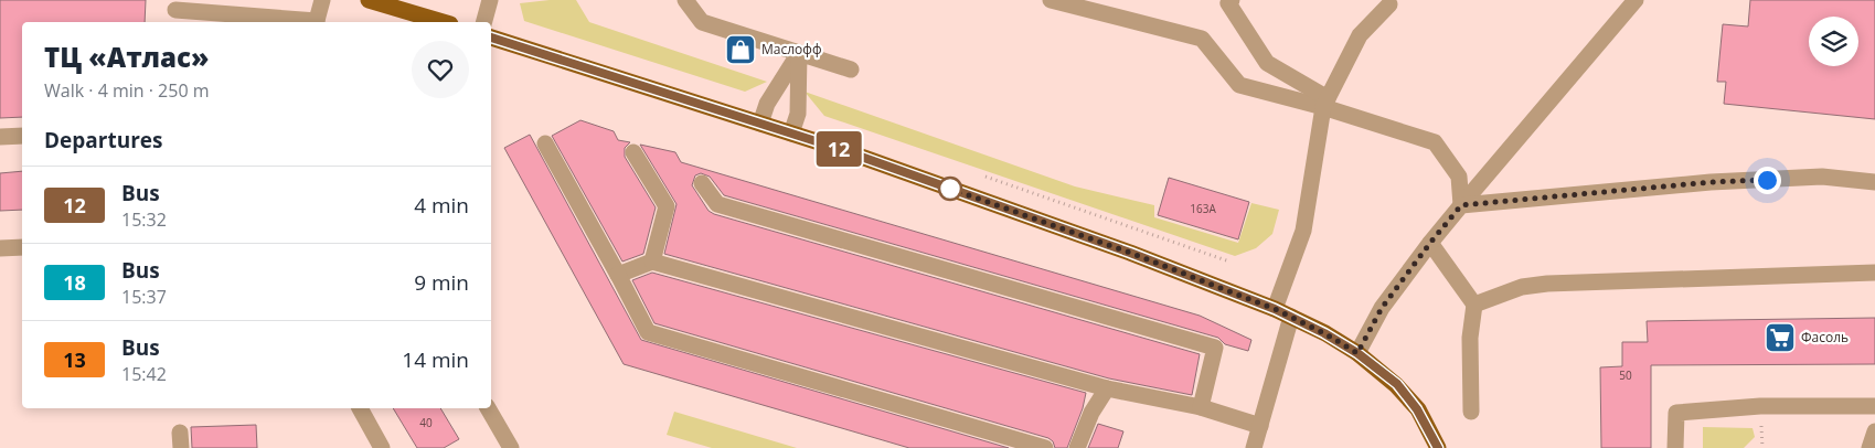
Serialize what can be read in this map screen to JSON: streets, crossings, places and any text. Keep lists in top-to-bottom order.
{
  "places": {
    "shop": ["Маслофф"],
    "supermarket": ["Фасоль"]
  },
  "lines": ["bus line 12"],
  "house_numbers": ["163А", "50", "40"],
  "page": {
    "on_map": "12",
    "heading": [
      ["ТЦ «Атлас»", "Walk · 4 min · 250 m"],
      "Departures"
    ],
    "list": [
      {
        "mark": "12",
        "name": "Bus",
        "note": "15:32",
        "value": "4 min"
      },
      {
        "mark": "18",
        "name": "Bus",
        "note": "15:37",
        "value": "9 min"
      },
      {
        "mark": "13",
        "name": "Bus",
        "note": "15:42",
        "value": "14 min"
      }
    ]
  }
}
